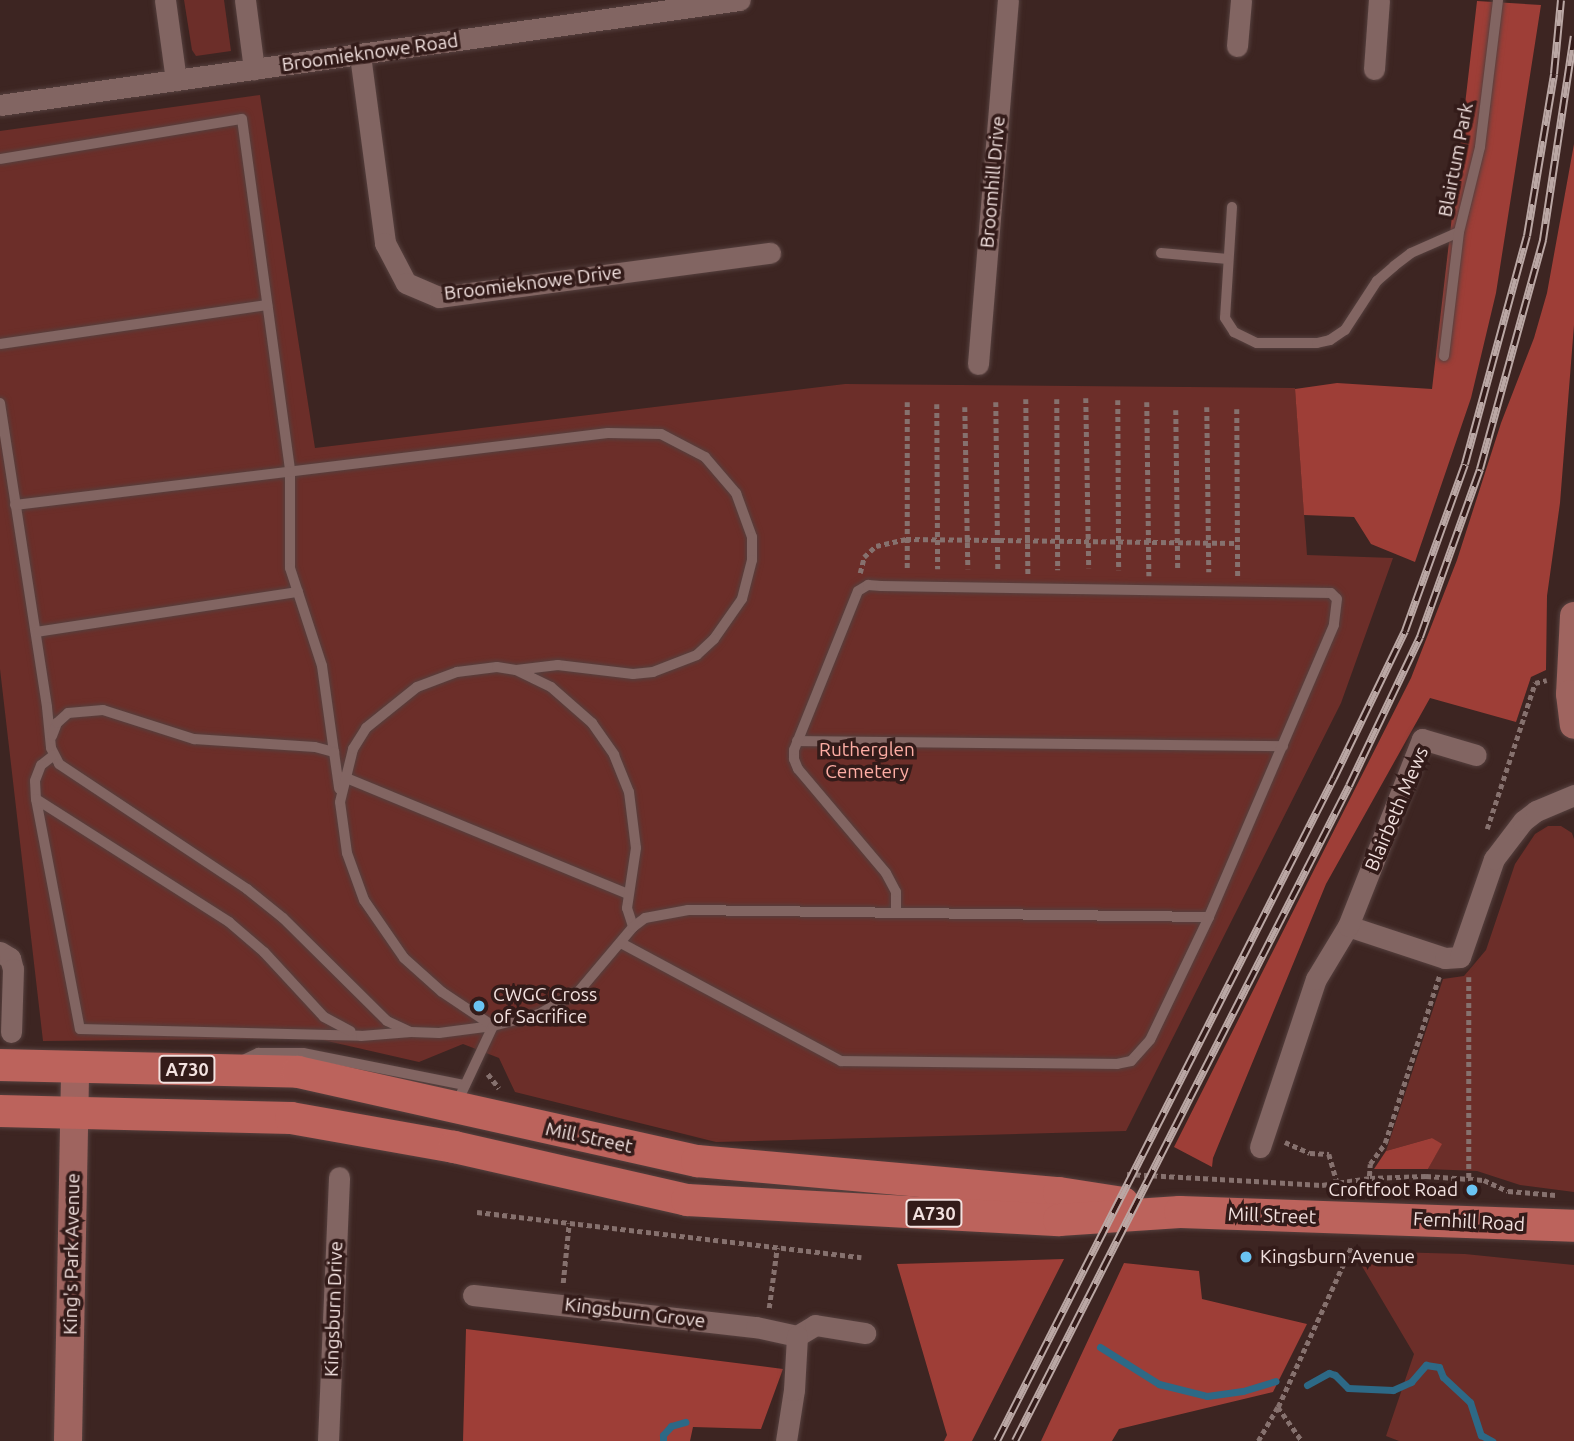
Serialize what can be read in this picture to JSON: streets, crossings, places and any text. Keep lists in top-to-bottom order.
{
  "streets": {
    "main road": [
      "A730",
      "Mill Street",
      "Fernhill Road",
      "King's Park Avenue"
    ],
    "street": [
      "Broomieknowe Road",
      "Broomhill Drive",
      "Broomieknowe Drive",
      "Blairbeth Mews",
      "Kingsburn Drive",
      "Kingsburn Grove"
    ],
    "lane": ["Blairtum Park"]
  },
  "crossings": [
    ["Broomieknowe Road", "Broomieknowe Drive"],
    ["Mill Street", "Fernhill Road"],
    ["Mill Street", "King's Park Avenue"]
  ],
  "parks": ["Rutherglen Cemetery"],
  "places": ["CWGC Cross of Sacrifice", "Croftfoot Road", "Kingsburn Avenue"]
}
